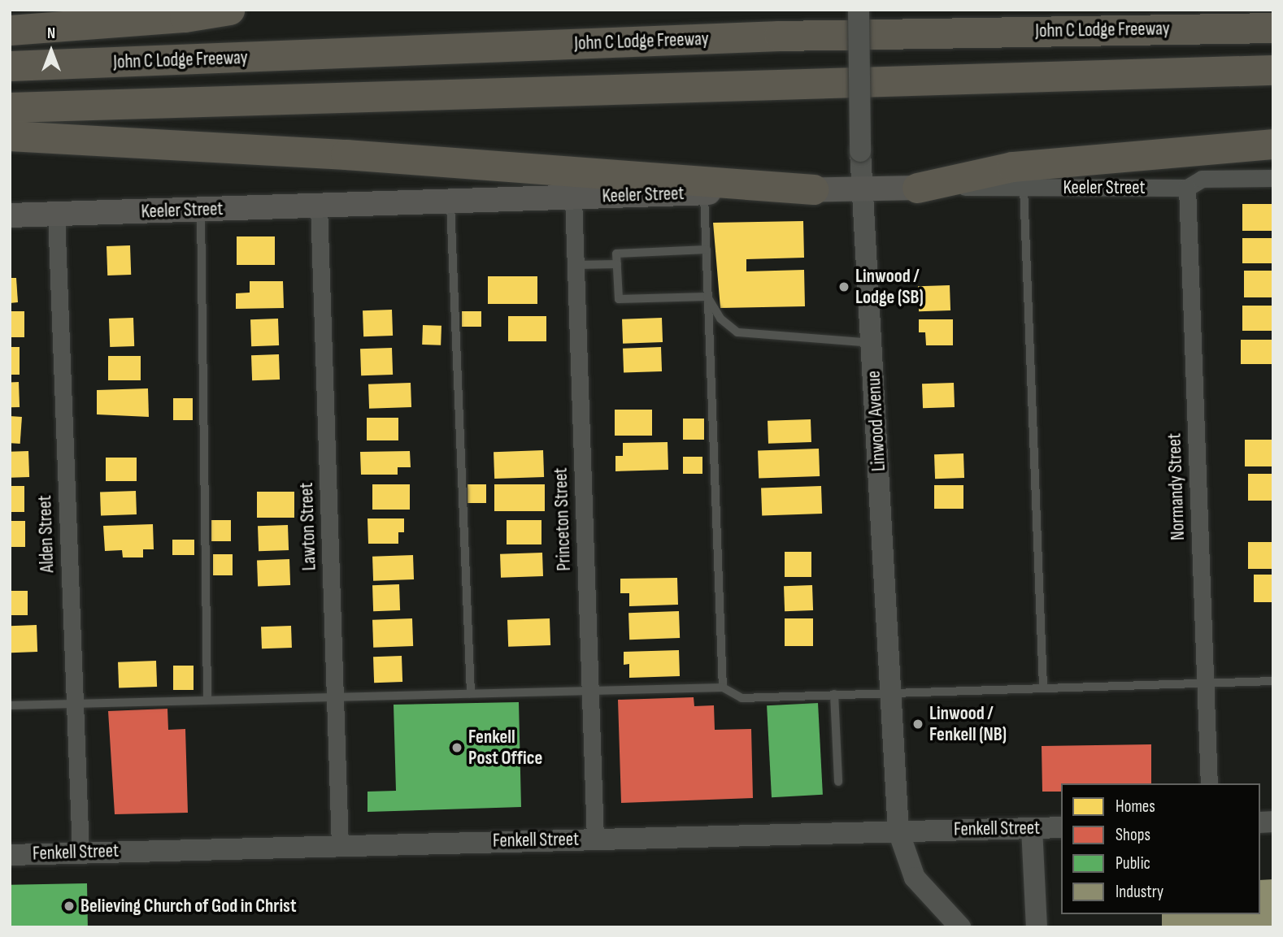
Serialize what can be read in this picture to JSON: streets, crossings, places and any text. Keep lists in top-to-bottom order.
{
  "streets": {
    "highway": ["John C Lodge Freeway"],
    "main road": ["Keeler Street"],
    "street": [
      "Linwood Avenue",
      "Normandy Street",
      "Princeton Street",
      "Lawton Street",
      "Alden Street",
      "Fenkell Street"
    ]
  },
  "crossings": [
    ["Keeler Street", "Linwood Avenue"],
    ["Keeler Street", "Normandy Street"],
    ["Keeler Street", "Princeton Street"],
    ["Keeler Street", "Lawton Street"],
    ["Keeler Street", "Alden Street"],
    ["Linwood Avenue", "Fenkell Street"],
    ["Princeton Street", "Fenkell Street"],
    ["Lawton Street", "Fenkell Street"],
    ["Alden Street", "Fenkell Street"]
  ],
  "places": [
    "Linwood / Lodge (SB)",
    "Linwood / Fenkell (NB)",
    "Fenkell Post Office",
    "Believing Church of God in Christ"
  ],
  "legend": [
    "Homes",
    "Shops",
    "Public",
    "Industry"
  ],
  "north": "top"
}
